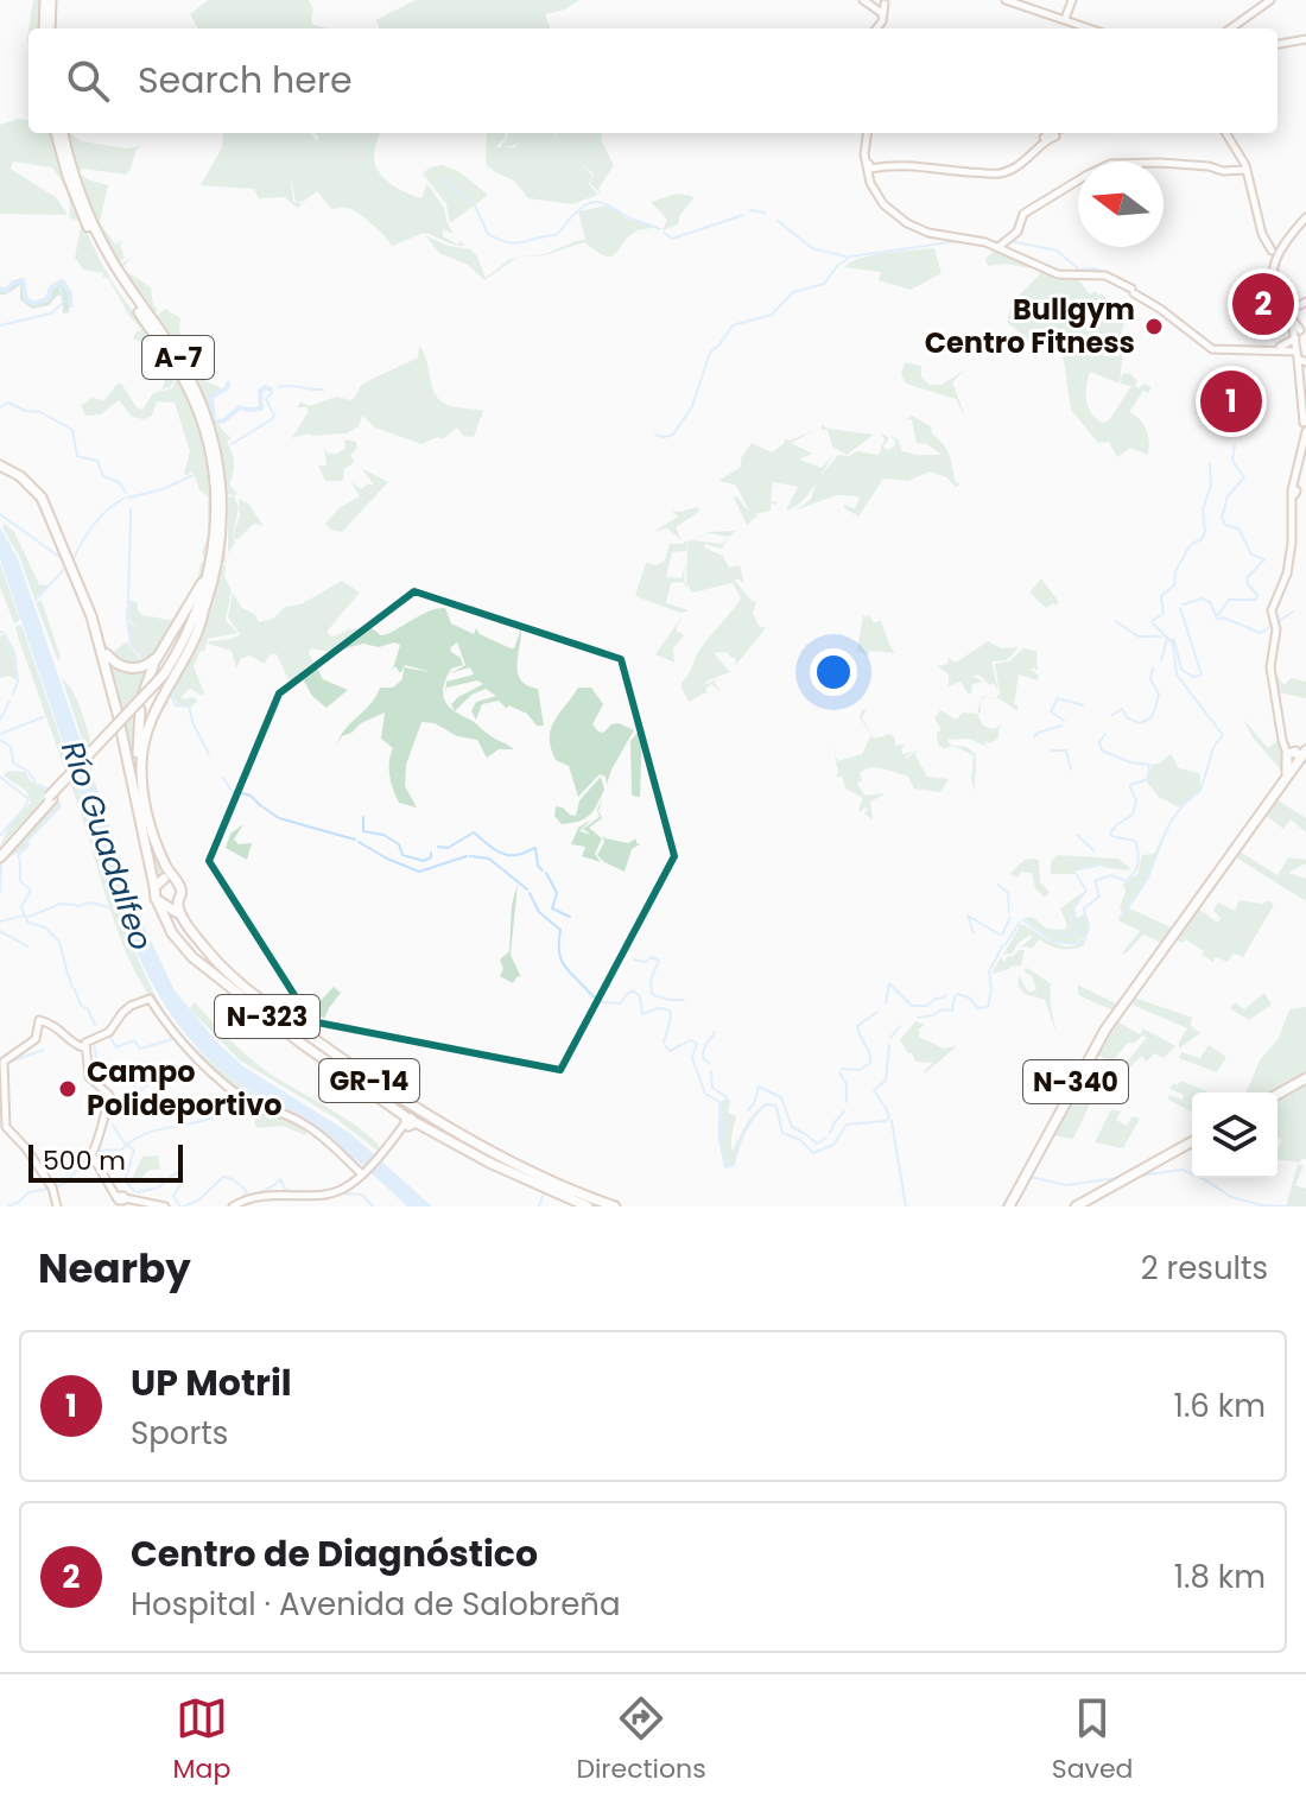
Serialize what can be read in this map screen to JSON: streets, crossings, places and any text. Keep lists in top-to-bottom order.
{
  "streets": {
    "highway": [
      "A-7",
      "N-323",
      "GR-14",
      "N-340"
    ]
  },
  "crossings": [
    ["N-323", "GR-14"]
  ],
  "water": ["Río Guadalfeo"],
  "places": ["Bullgym Centro Fitness", "Campo Polideportivo"],
  "scale_bar": "500 m",
  "north": "left",
  "page": {
    "search": "Search here",
    "pins": ["2", "1"],
    "scale": "500 m",
    "heading": ["Nearby", "2 results"],
    "list": [
      {
        "mark": "1",
        "name": "UP Motril",
        "note": "Sports",
        "value": "1.6 km"
      },
      {
        "mark": "2",
        "name": "Centro de Diagnóstico",
        "note": "Hospital · Avenida de Salobreña",
        "value": "1.8 km"
      }
    ],
    "nav": ["Map", "Directions", "Saved"]
  }
}
